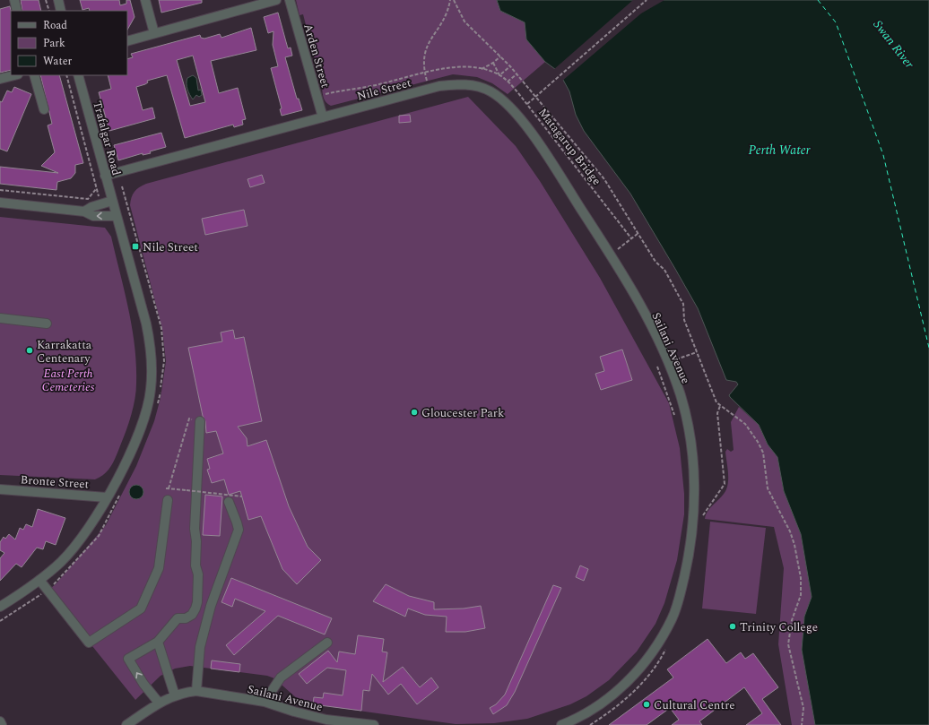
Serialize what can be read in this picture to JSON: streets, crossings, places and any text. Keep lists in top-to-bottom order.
{
  "streets": {
    "street": [
      "Arden Street",
      "Nile Street",
      "Trafalgar Road",
      "Sailani Avenue",
      "Bronte Street"
    ],
    "path": ["Matagarup Bridge"]
  },
  "crossings": [
    ["Arden Street", "Nile Street"],
    ["Nile Street", "Trafalgar Road"],
    ["Nile Street", "Sailani Avenue"],
    ["Trafalgar Road", "Bronte Street"]
  ],
  "water": ["Swan River", "Perth Water"],
  "parks": ["East Perth Cemeteries"],
  "places": {
    "transit": ["Nile Street"],
    "other": [
      "Karrakatta Centenary",
      "Gloucester Park",
      "Trinity College",
      "Cultural Centre"
    ]
  },
  "legend": ["Road", "Park", "Water"]
}
